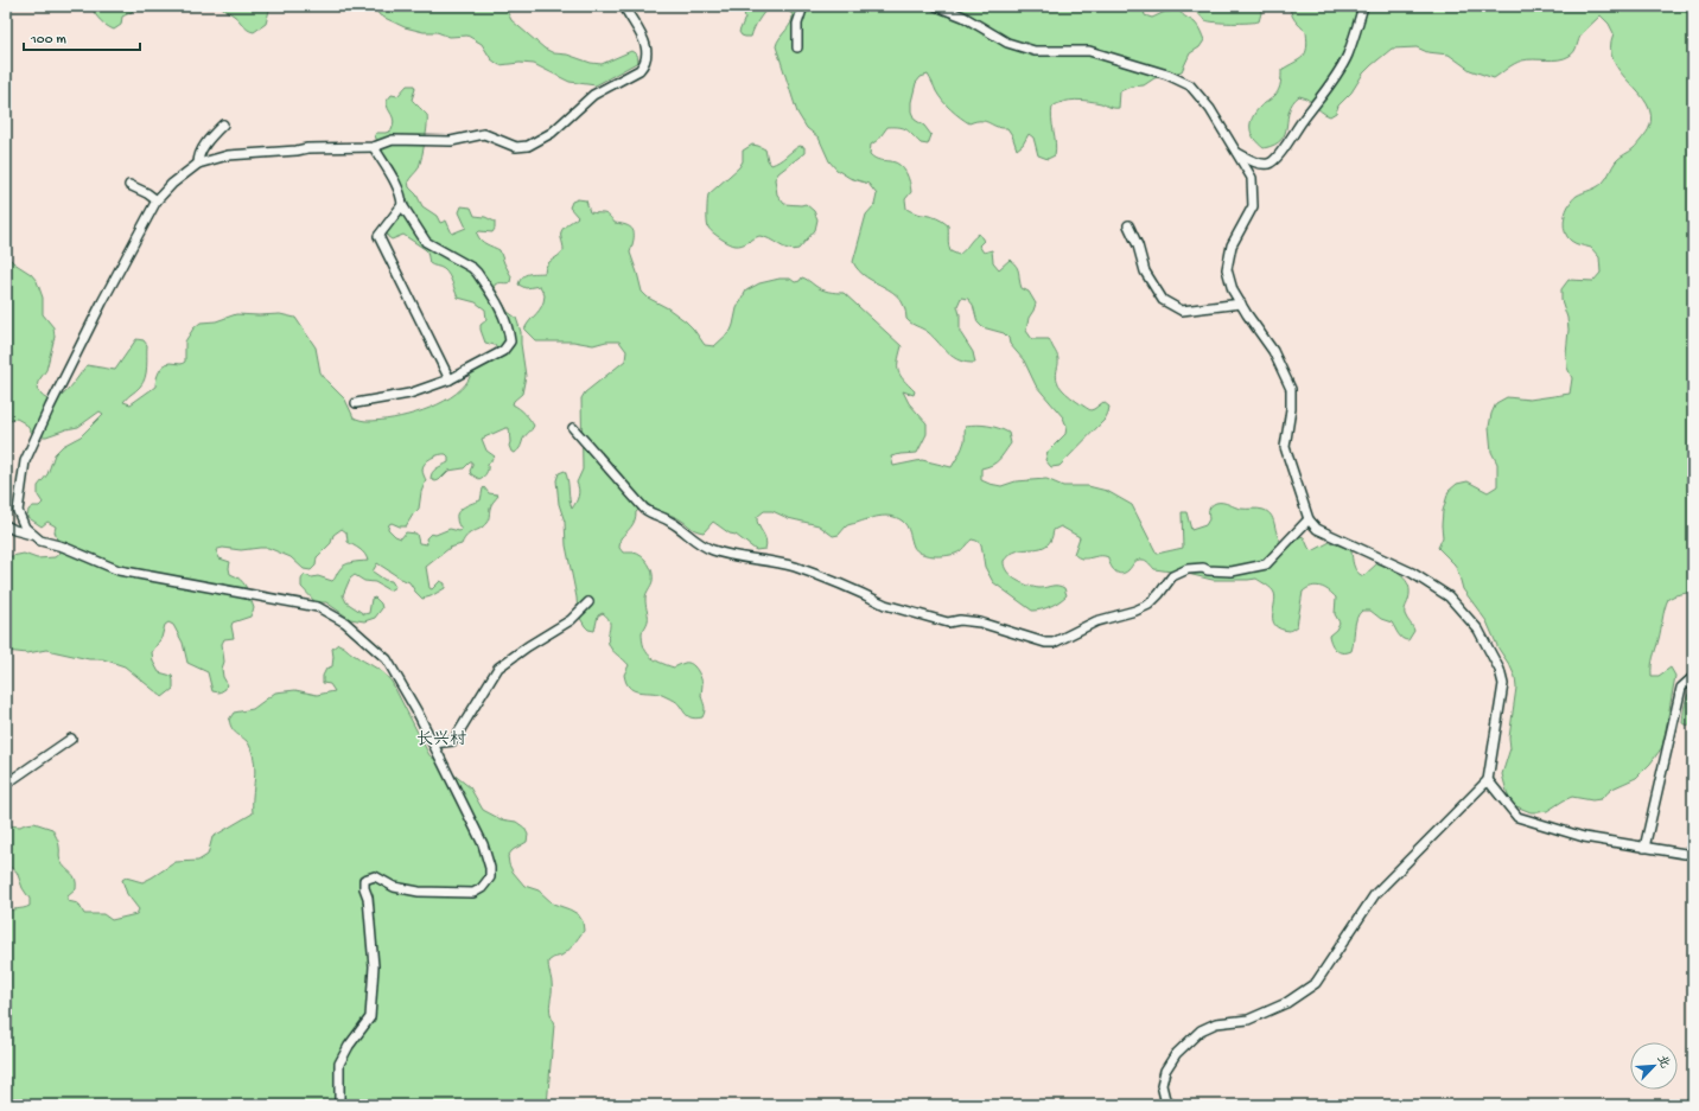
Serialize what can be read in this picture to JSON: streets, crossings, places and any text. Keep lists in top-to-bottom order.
{
  "districts": ["长兴村"],
  "scale_bar": "100 m",
  "north": "top right"
}
